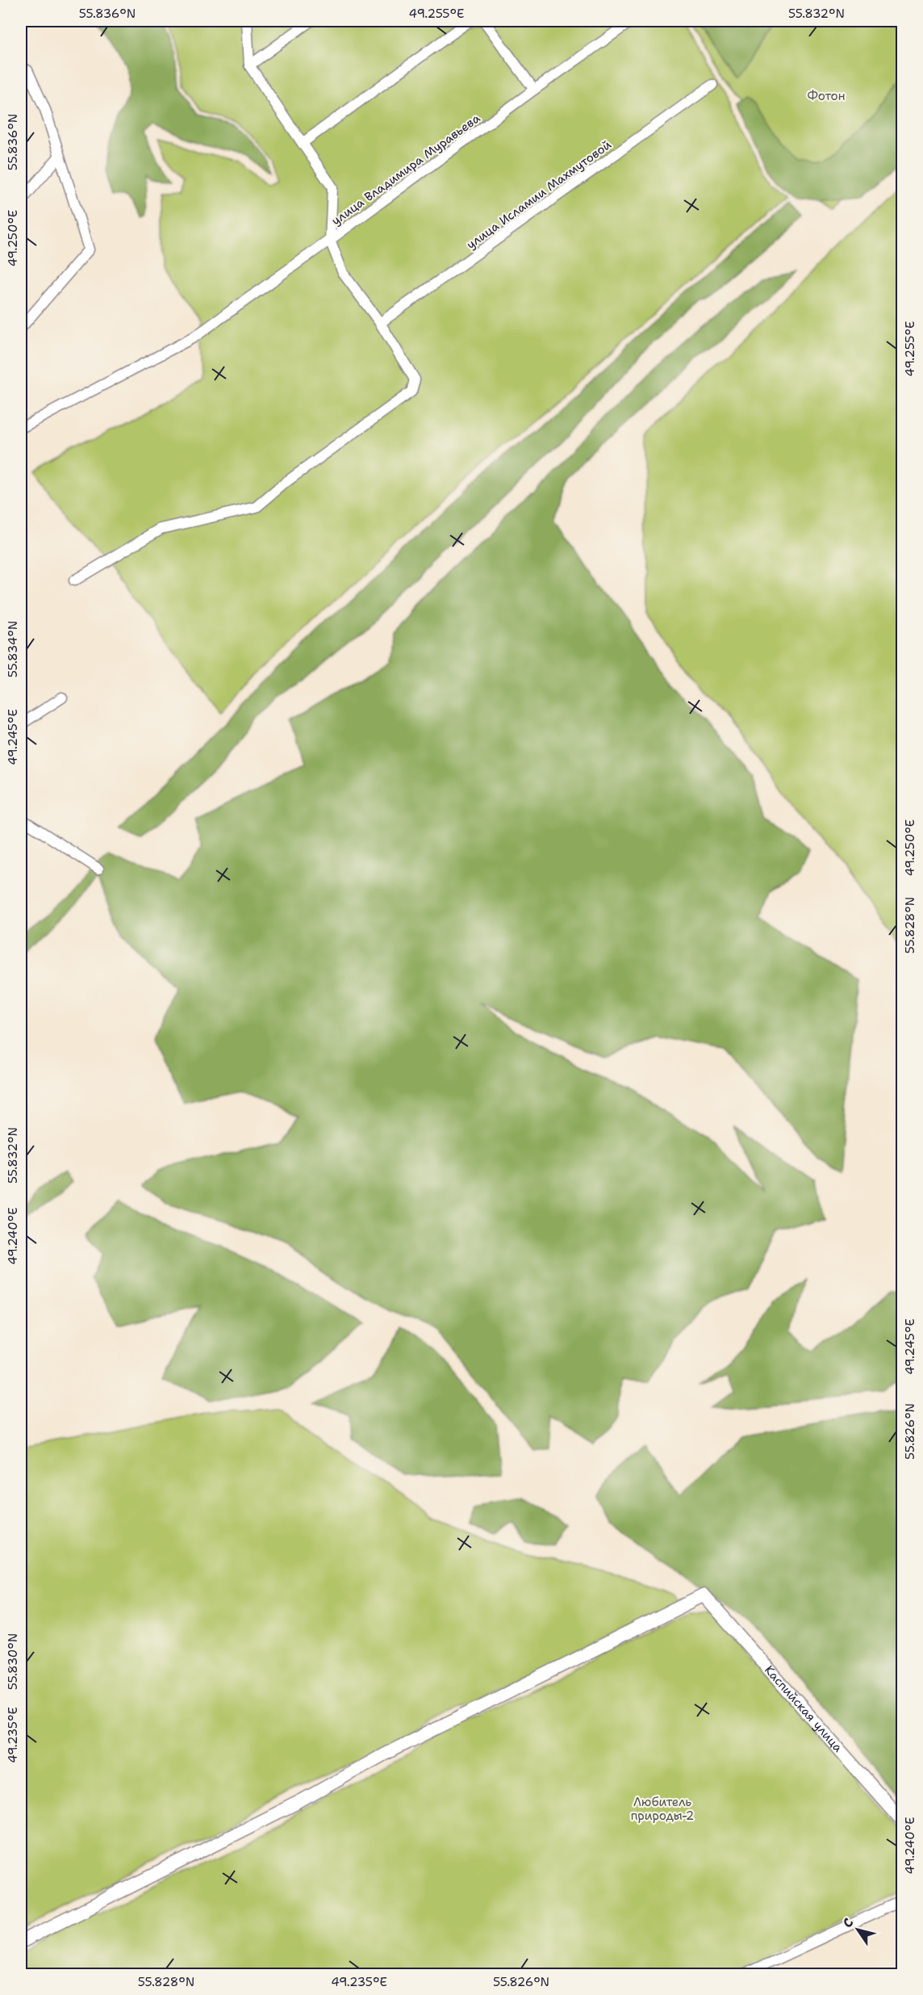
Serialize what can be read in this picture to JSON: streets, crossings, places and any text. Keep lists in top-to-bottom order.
{
  "streets": {
    "street": ["улица Владимира Муравьева", "улица Исламии Махмутовой", "Каспийская улица"]
  },
  "parks": ["Фотон", "Любитель природы-2"],
  "north": "top left",
  "coordinates": [
    "55.836°N",
    "49.255°E",
    "55.832°N",
    "49.250°E",
    "55.834°N",
    "49.245°E",
    "55.828°N",
    "49.240°E",
    "55.826°N",
    "55.830°N",
    "49.235°E"
  ]
}
